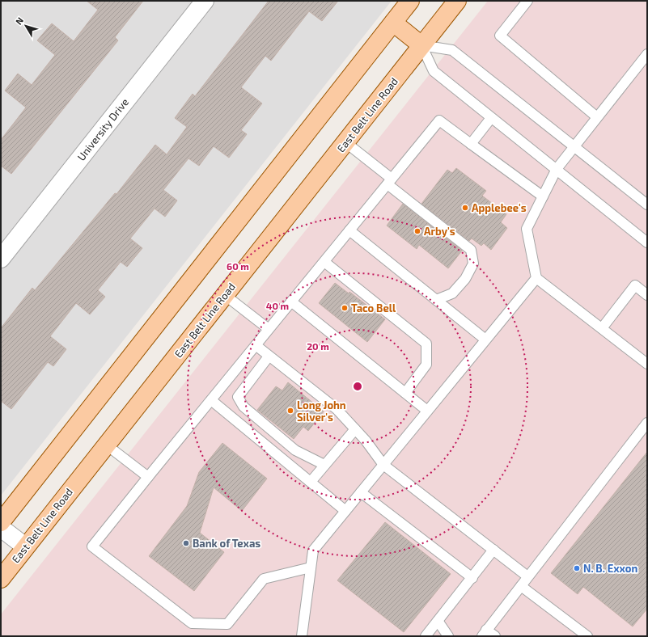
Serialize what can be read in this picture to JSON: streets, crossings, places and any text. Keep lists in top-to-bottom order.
{
  "streets": {
    "main road": ["East Belt Line Road"],
    "street": ["University Drive"]
  },
  "places": [
    "Applebee's",
    "Arby's",
    "Taco Bell",
    "Long John Silver's",
    "Bank of Texas",
    "N. B. Exxon"
  ],
  "north": "top left",
  "rings": ["60 m", "40 m", "20 m"]
}
